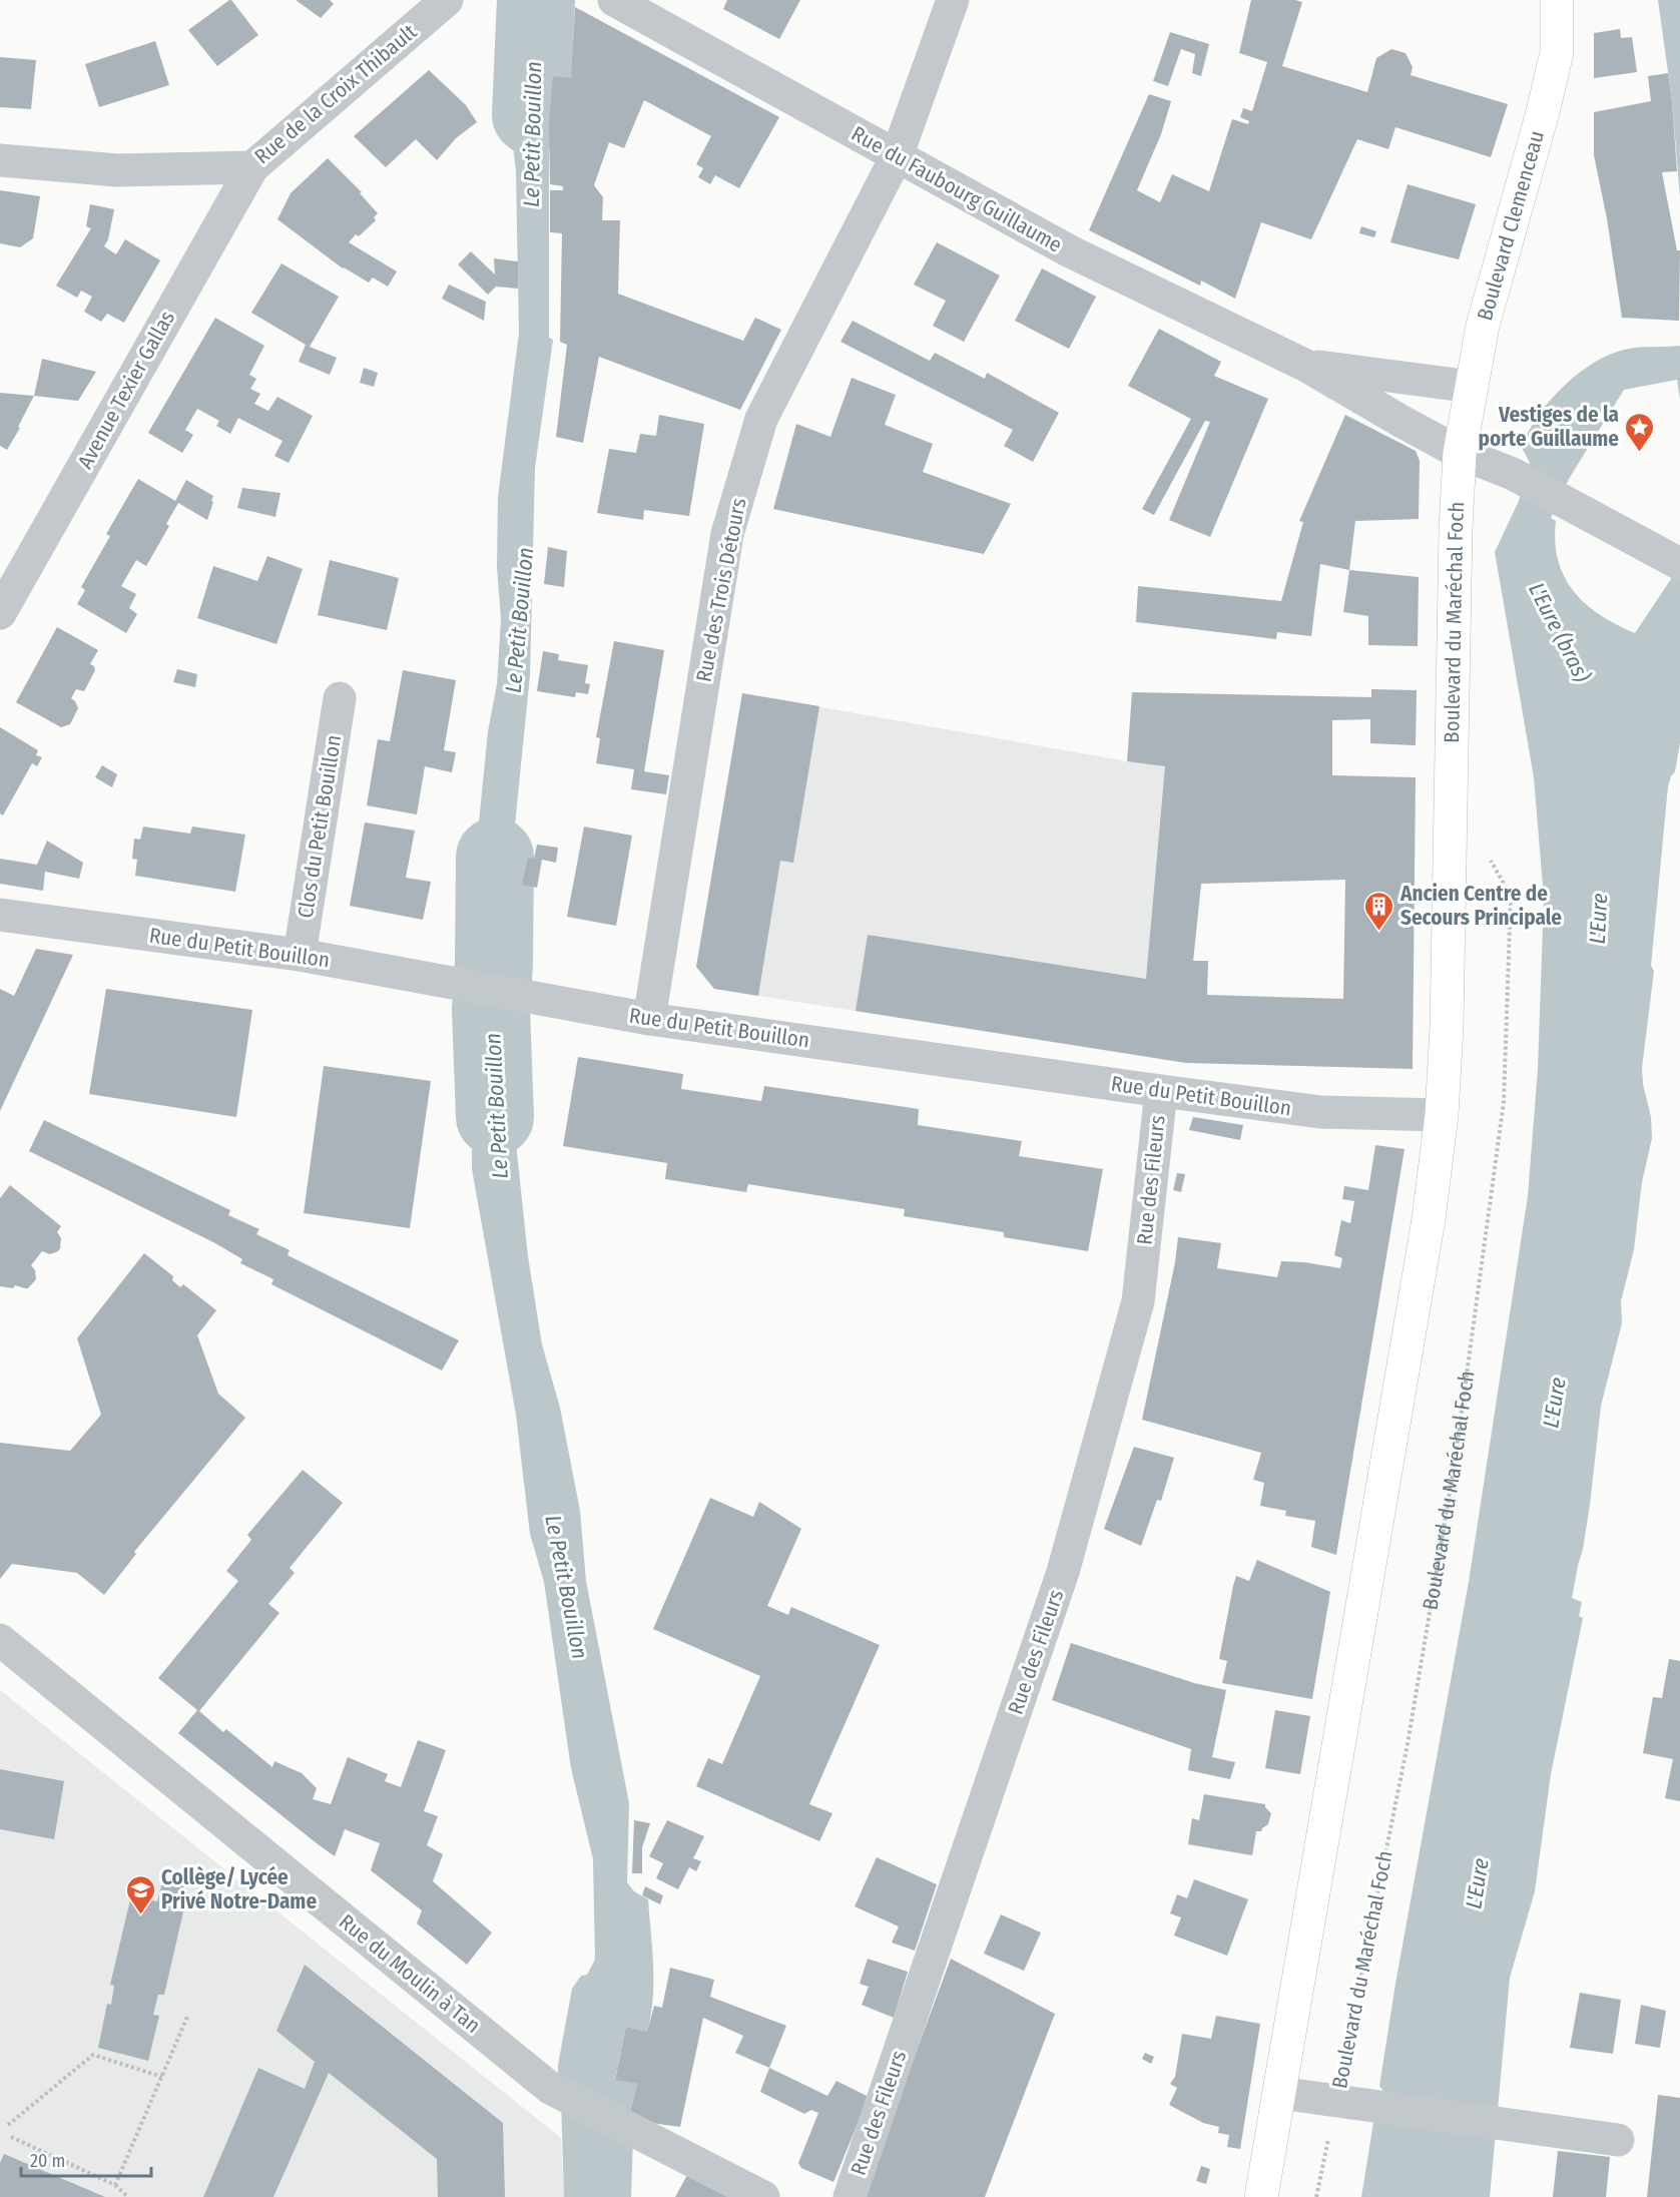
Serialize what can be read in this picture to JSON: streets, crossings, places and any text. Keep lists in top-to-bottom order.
{
  "streets": {
    "main road": ["Boulevard Clemenceau", "Boulevard du Maréchal Foch"],
    "street": [
      "Rue de la Croix Thibault",
      "Rue du Faubourg Guillaume",
      "Avenue Texier Gallas",
      "Rue des Trois Détours",
      "Clos du Petit Bouillon",
      "Rue du Petit Bouillon",
      "Rue des Fileurs",
      "Rue du Moulin à Tan"
    ]
  },
  "crossings": [
    ["Rue de la Croix Thibault", "Avenue Texier Gallas"],
    ["Rue du Faubourg Guillaume", "Boulevard Clemenceau"],
    ["Rue du Faubourg Guillaume", "Rue des Trois Détours"],
    ["Rue du Faubourg Guillaume", "Boulevard du Maréchal Foch"],
    ["Boulevard Clemenceau", "Boulevard du Maréchal Foch"],
    ["Rue des Trois Détours", "Rue du Petit Bouillon"],
    ["Boulevard du Maréchal Foch", "Rue du Petit Bouillon"],
    ["Clos du Petit Bouillon", "Rue du Petit Bouillon"],
    ["Rue du Petit Bouillon", "Rue des Fileurs"]
  ],
  "water": ["Le Petit Bouillon", "L'Eure (bras)", "L'Eure"],
  "places": {
    "place": ["Vestiges de la porte Guillaume"],
    "building": ["Ancien Centre de Secours Principale"],
    "school or university": ["Collège/ Lycée Privé Notre-Dame"]
  },
  "scale_bar": "20 m"
}
